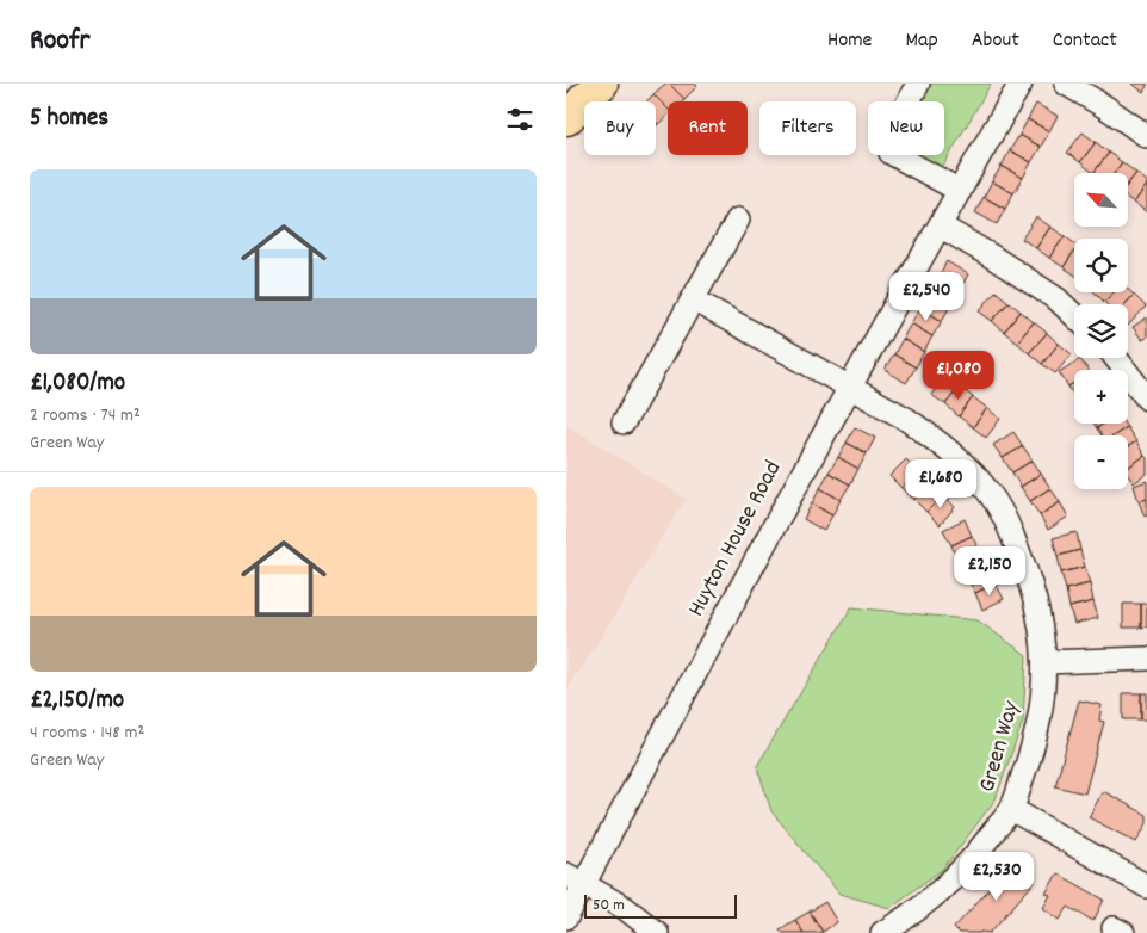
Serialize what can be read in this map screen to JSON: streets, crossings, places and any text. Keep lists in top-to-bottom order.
{
  "streets": {
    "street": ["Huyton House Road", "Green Way"]
  },
  "crossings": [
    ["Huyton House Road", "Green Way"]
  ],
  "scale_bar": "50 m",
  "north": "top left",
  "page": {
    "header": "Roofr",
    "nav": [
      "Home",
      "Map",
      "About",
      "Contact"
    ],
    "heading": "5 homes",
    "chip": [
      "Buy",
      "Rent",
      "Filters",
      "New"
    ],
    "list": [
      {
        "name": "£1,080/mo",
        "note": "2 rooms · 74 m² · Green Way"
      },
      {
        "name": "£2,150/mo",
        "note": "4 rooms · 148 m² · Green Way"
      }
    ],
    "map_buttons": ["+", "−"],
    "price": [
      "£2,540",
      "£1,080",
      "£1,680",
      "£2,150",
      "£2,530"
    ],
    "scale": "50 m"
  }
}
